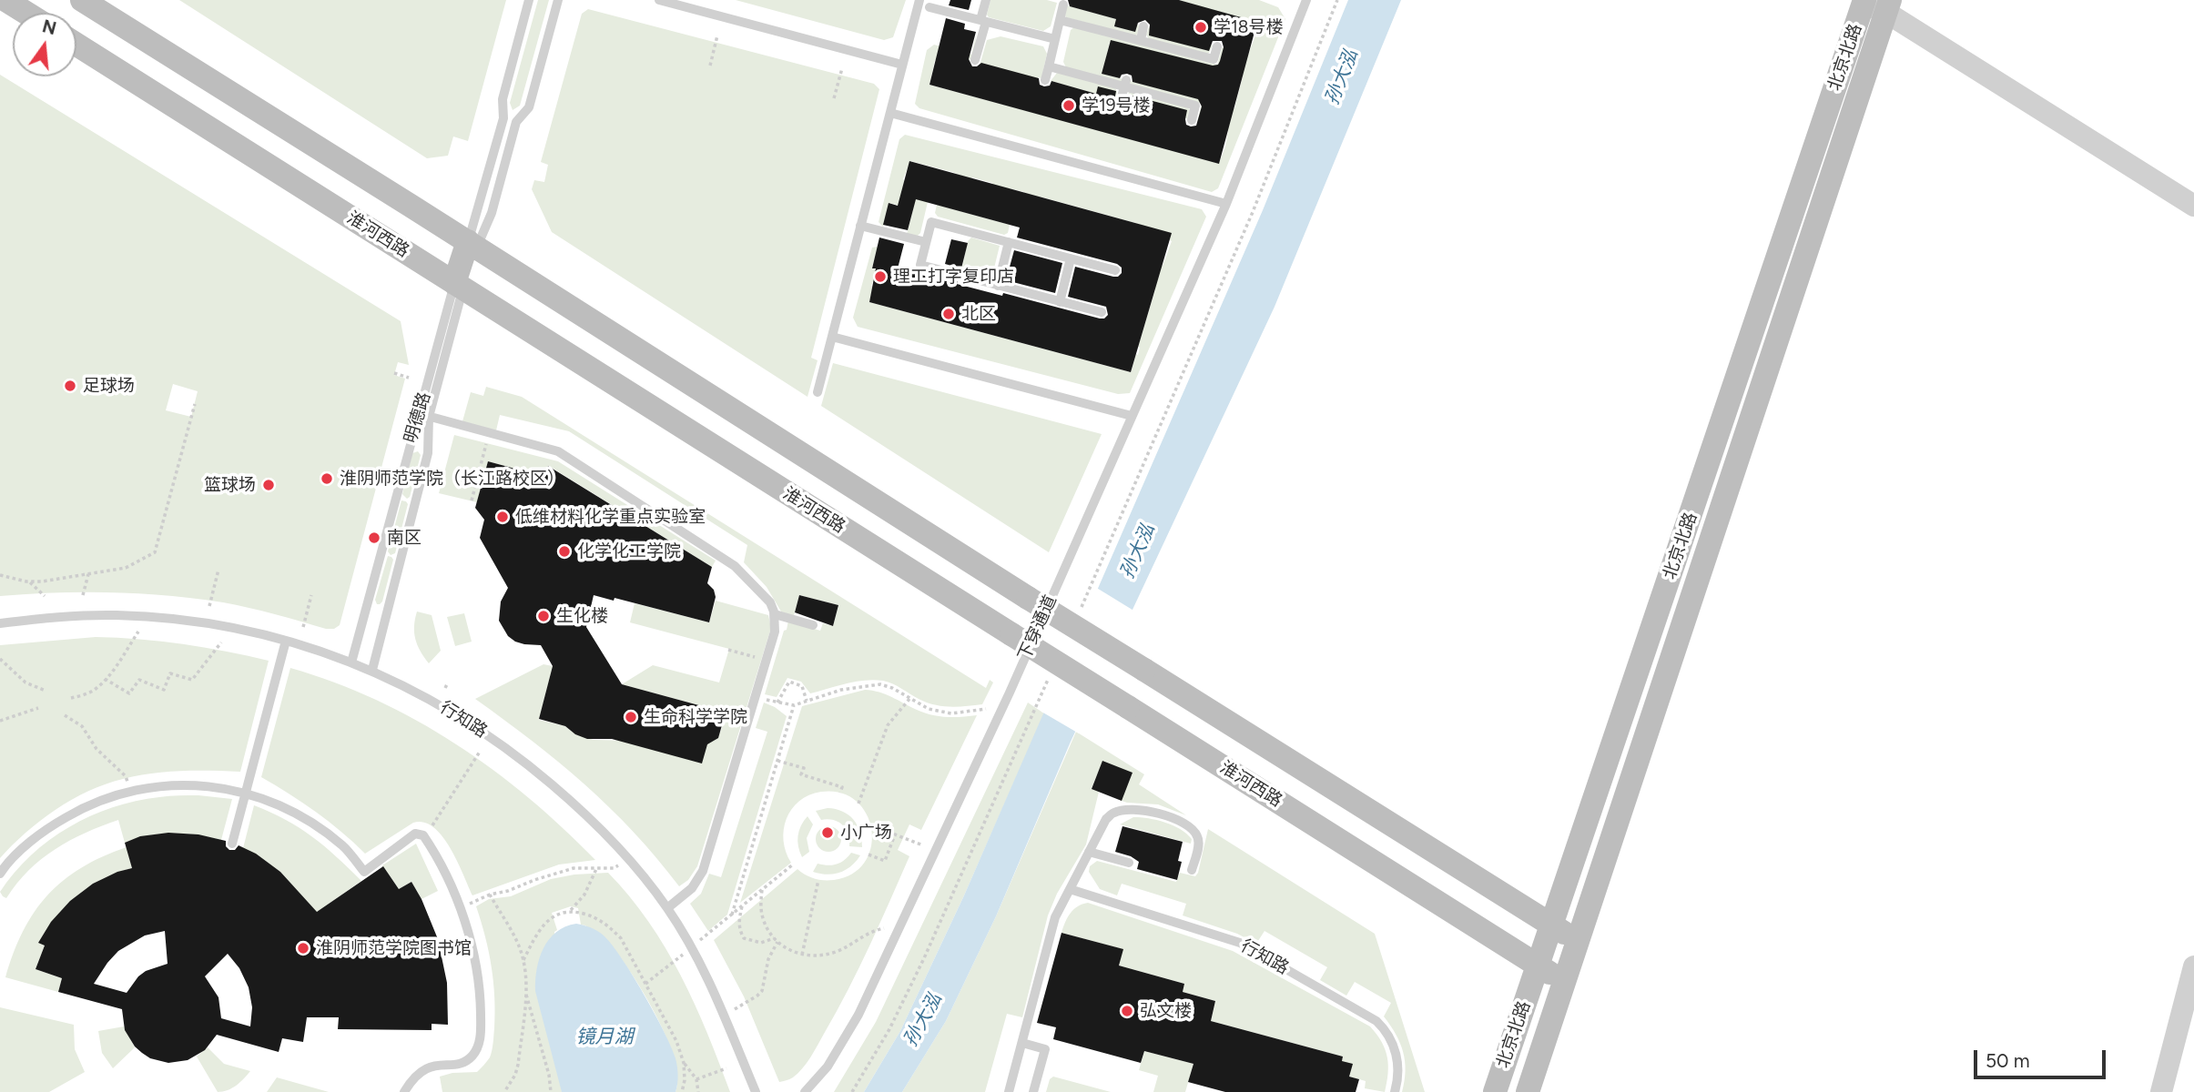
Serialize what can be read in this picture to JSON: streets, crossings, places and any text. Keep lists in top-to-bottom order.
{
  "streets": {
    "main road": ["北京北路", "淮河西路"],
    "lane": ["明德路", "下穿通道", "行知路"]
  },
  "crossings": [
    ["北京北路", "淮河西路"],
    ["淮河西路", "明德路"],
    ["明德路", "行知路"]
  ],
  "water": ["孙大泓", "镜月湖"],
  "places": [
    "学18号楼",
    "学19号楼",
    "理工打字复印店",
    "北区",
    "足球场",
    "淮阴师范学院（长江路校区）",
    "篮球场",
    "低维材料化学重点实验室",
    "南区",
    "化学化工学院",
    "生化楼",
    "生命科学学院",
    "小广场",
    "淮阴师范学院图书馆",
    "弘文楼"
  ],
  "scale_bar": "50 m",
  "north": "top"
}
